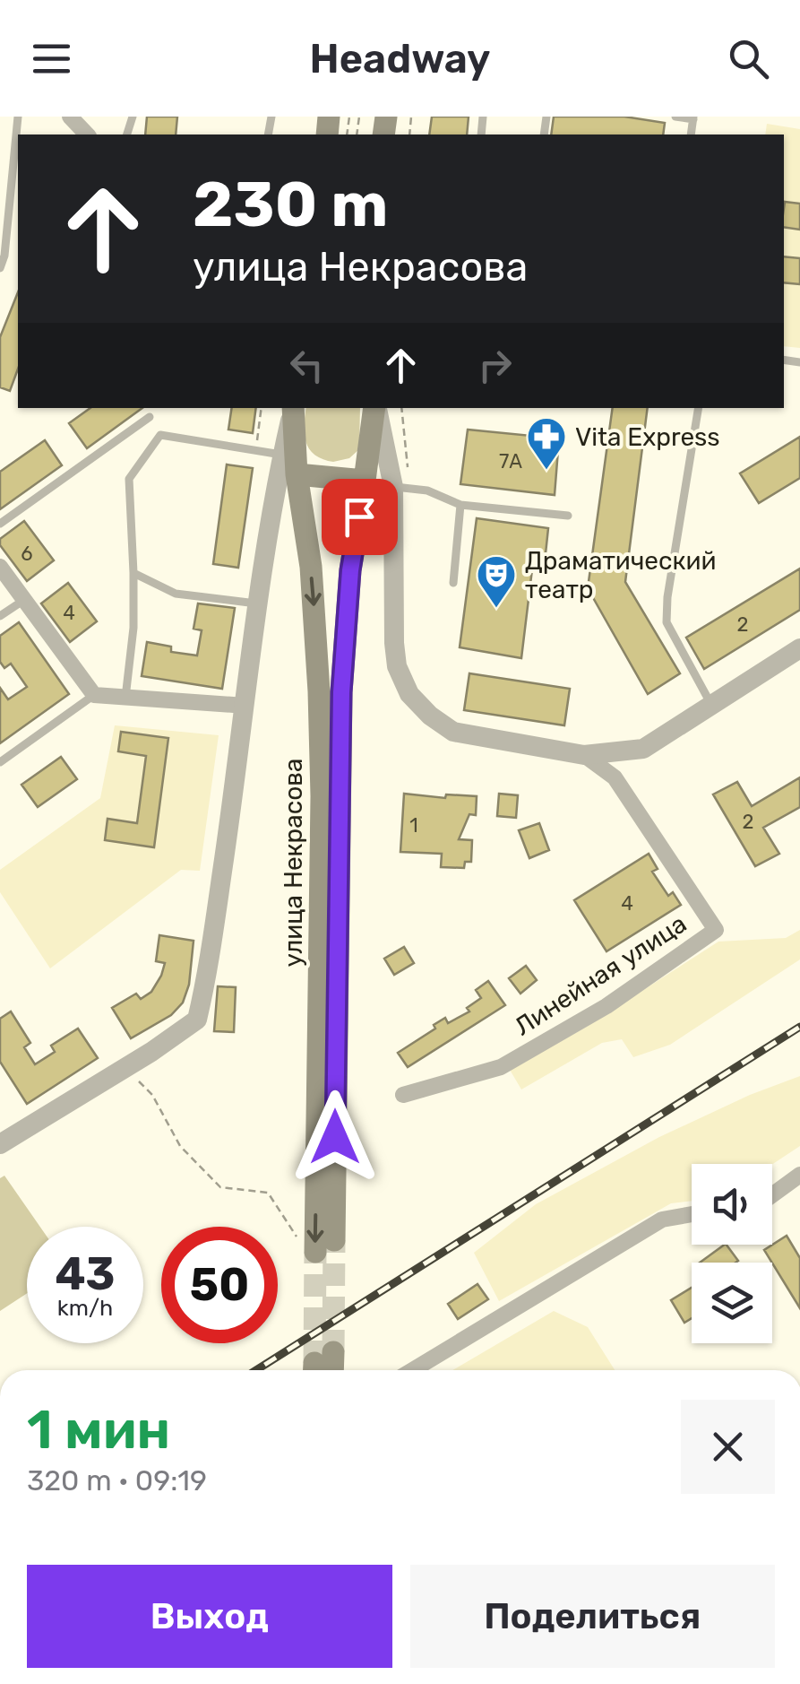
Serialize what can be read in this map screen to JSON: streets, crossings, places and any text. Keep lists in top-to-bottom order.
{
  "streets": {
    "main road": ["улица Некрасова"],
    "street": ["Линейная улица"]
  },
  "places": {
    "pharmacy": ["Vita Express"],
    "theatre": ["Драматический театр"]
  },
  "house_numbers": [
    "7А",
    "6",
    "4",
    "2",
    "2",
    "1",
    "4"
  ],
  "page": {
    "header": "Headway",
    "turn": ["230 m", "улица Некрасова"],
    "speed": "43 km/h",
    "limit": "50",
    "heading": ["1 мин", "320 m · 09:19"],
    "buttons": ["Выход", "Поделиться"]
  }
}
